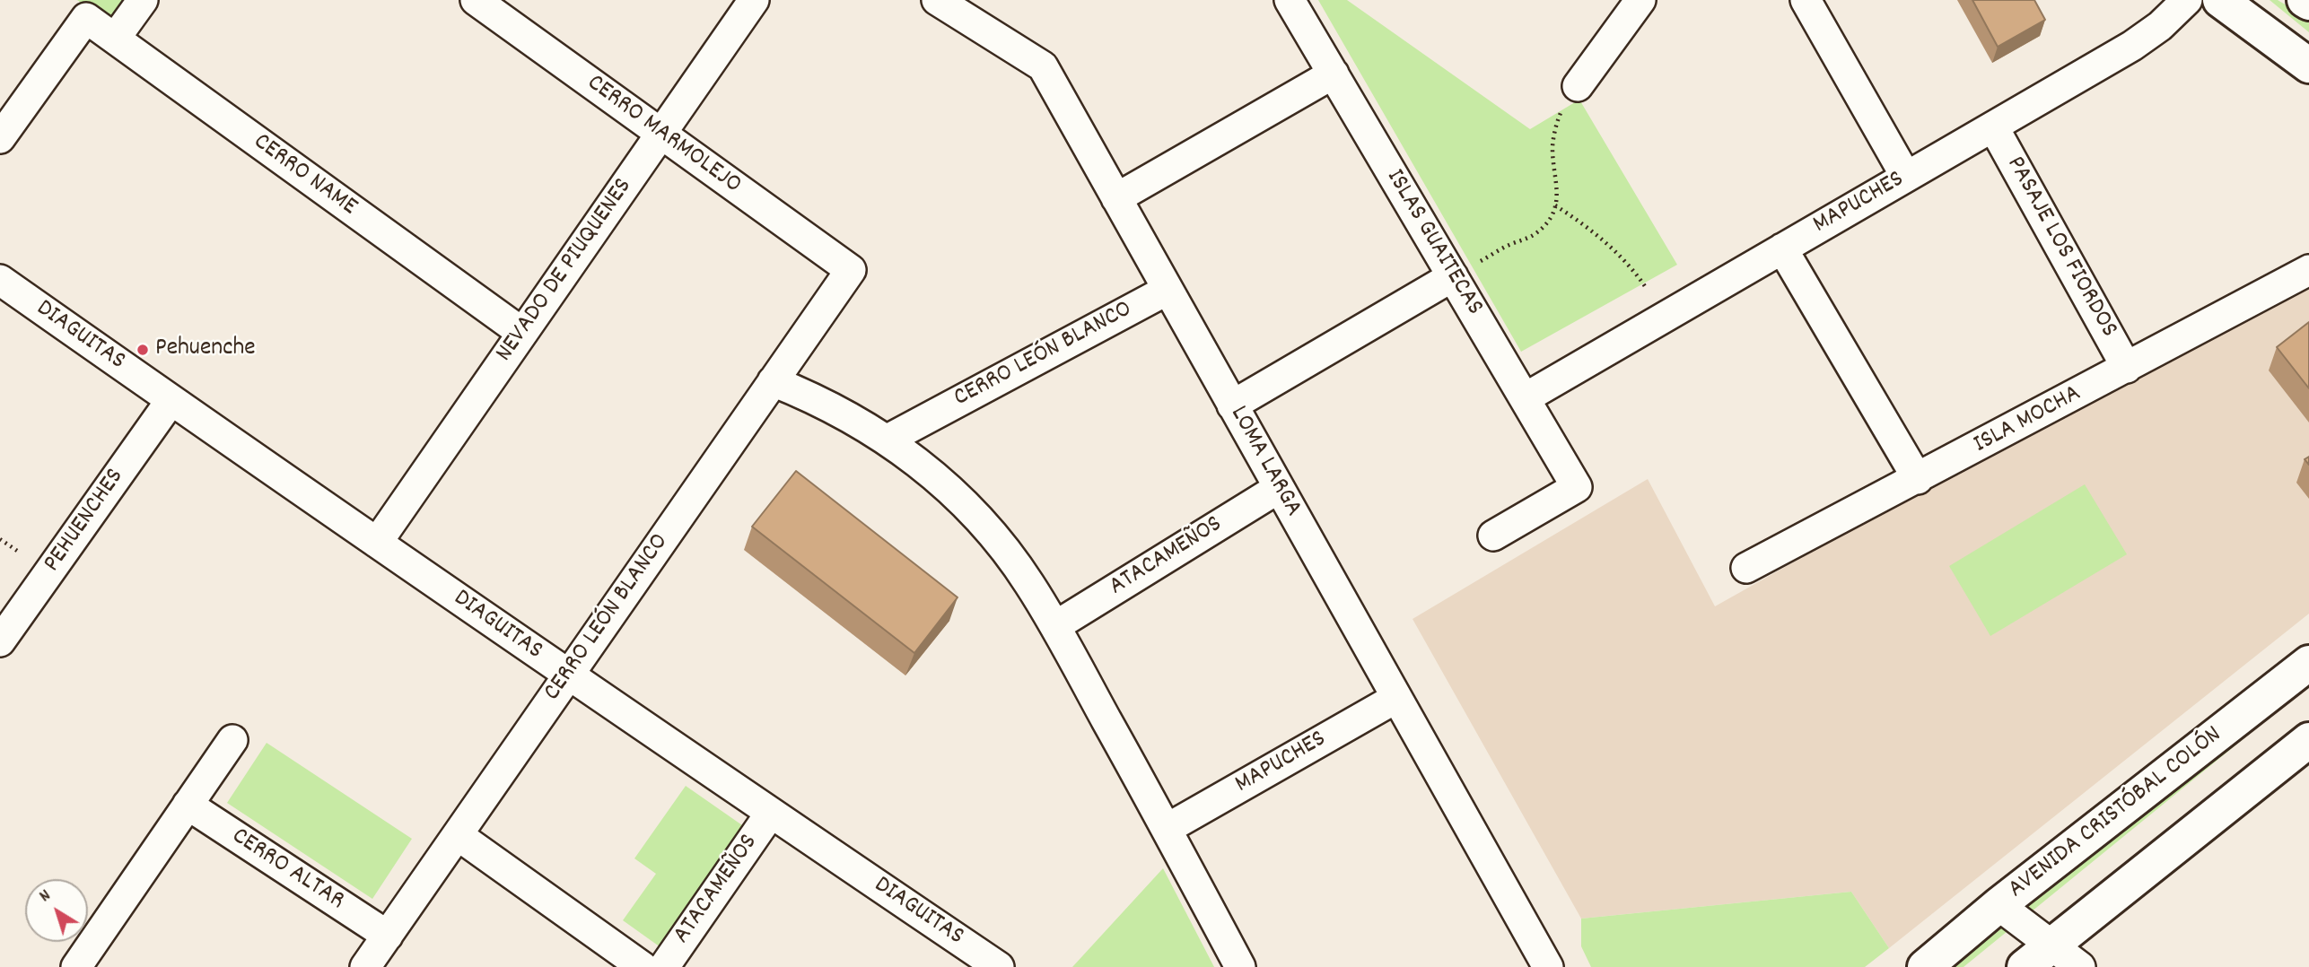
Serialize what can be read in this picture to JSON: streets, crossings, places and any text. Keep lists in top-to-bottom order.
{
  "streets": {
    "street": [
      "CERRO MARMOLEJO",
      "CERRO NAME",
      "MAPUCHES",
      "ISLAS GUAITECAS",
      "PASAJE LOS FIORDOS",
      "NEVADO DE PIUQUENES",
      "DIAGUITAS",
      "CERRO LEÓN BLANCO",
      "ISLA MOCHA",
      "LOMA LARGA",
      "PEHUENCHES",
      "ATACAMEÑOS",
      "AVENIDA CRISTÓBAL COLÓN",
      "CERRO ALTAR"
    ]
  },
  "crossings": [
    ["CERRO MARMOLEJO", "NEVADO DE PIUQUENES"],
    ["CERRO MARMOLEJO", "CERRO LEÓN BLANCO"],
    ["CERRO NAME", "NEVADO DE PIUQUENES"],
    ["MAPUCHES", "ISLAS GUAITECAS"],
    ["MAPUCHES", "PASAJE LOS FIORDOS"],
    ["MAPUCHES", "LOMA LARGA"],
    ["PASAJE LOS FIORDOS", "ISLA MOCHA"],
    ["NEVADO DE PIUQUENES", "DIAGUITAS"],
    ["DIAGUITAS", "CERRO LEÓN BLANCO"],
    ["DIAGUITAS", "PEHUENCHES"],
    ["DIAGUITAS", "ATACAMEÑOS"],
    ["CERRO LEÓN BLANCO", "LOMA LARGA"],
    ["CERRO LEÓN BLANCO", "CERRO ALTAR"],
    ["LOMA LARGA", "ATACAMEÑOS"]
  ],
  "places": ["Pehuenche"],
  "north": "top left"
}
